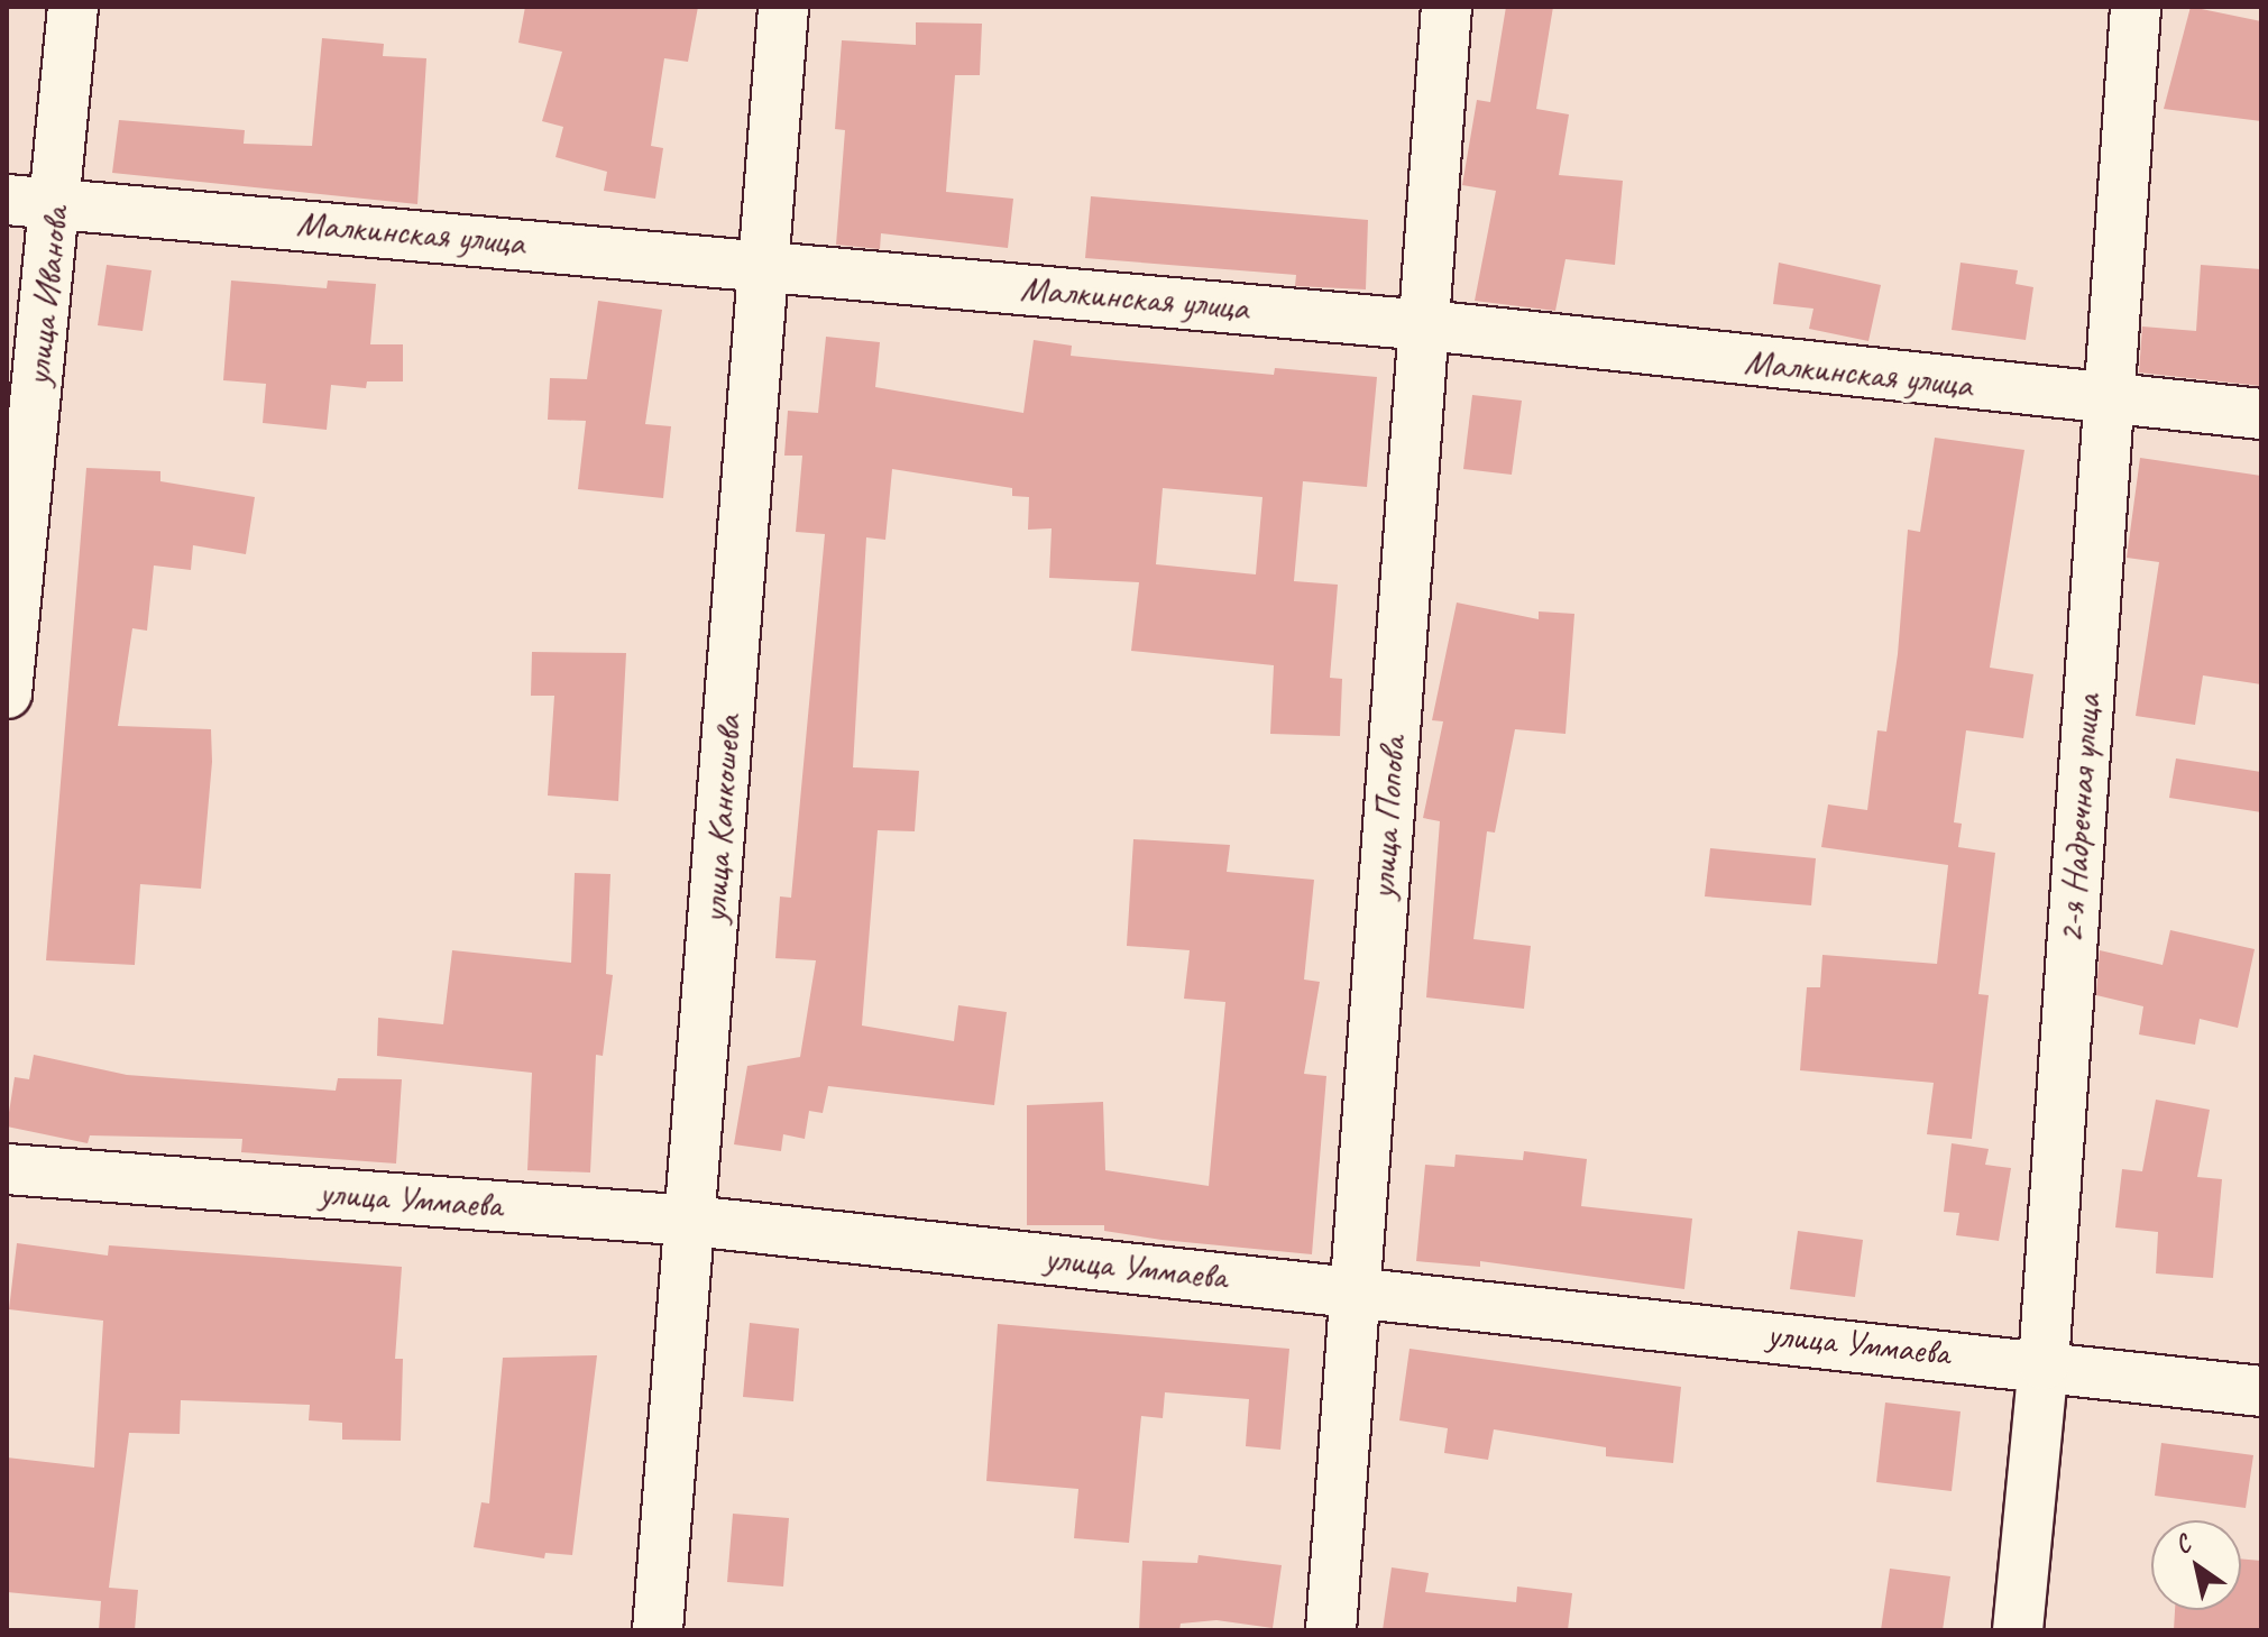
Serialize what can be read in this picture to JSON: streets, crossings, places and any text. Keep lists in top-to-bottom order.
{
  "streets": {
    "street": [
      "Малкинская улица",
      "улица Иванова",
      "улица Попова",
      "улица Канкошева",
      "2-я Надречная улица",
      "улица Уммаева"
    ]
  },
  "crossings": [
    ["Малкинская улица", "улица Иванова"],
    ["Малкинская улица", "улица Попова"],
    ["Малкинская улица", "улица Канкошева"],
    ["Малкинская улица", "2-я Надречная улица"],
    ["улица Попова", "улица Уммаева"],
    ["улица Канкошева", "улица Уммаева"],
    ["2-я Надречная улица", "улица Уммаева"]
  ],
  "north": "top left"
}
